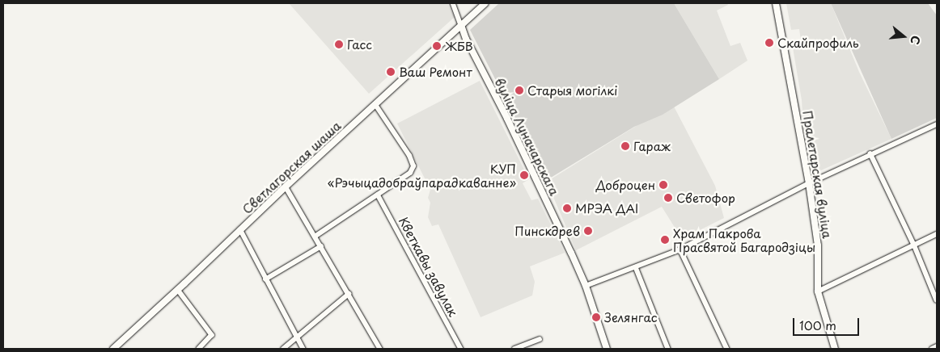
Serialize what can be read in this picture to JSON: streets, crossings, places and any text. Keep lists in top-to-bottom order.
{
  "streets": {
    "street": [
      "вуліца Луначарскага",
      "Светлагорская шаша",
      "Пралетарская вуліца",
      "Кветкавы завулак"
    ]
  },
  "crossings": [
    ["вуліца Луначарскага", "Светлагорская шаша"]
  ],
  "places": [
    "Скайпрофиль",
    "Гасс",
    "ЖБВ",
    "Ваш Ремонт",
    "Старыя могілкі",
    "Гараж",
    "КУП «Рэчыцадобраўпарадкаванне»",
    "Доброцен",
    "Светофор",
    "МРЭА ДАІ",
    "Пинскдрев",
    "Храм Пакрова Прасвятой Багародзіцы",
    "Зелянгас"
  ],
  "scale_bar": "100 m",
  "north": "right"
}
